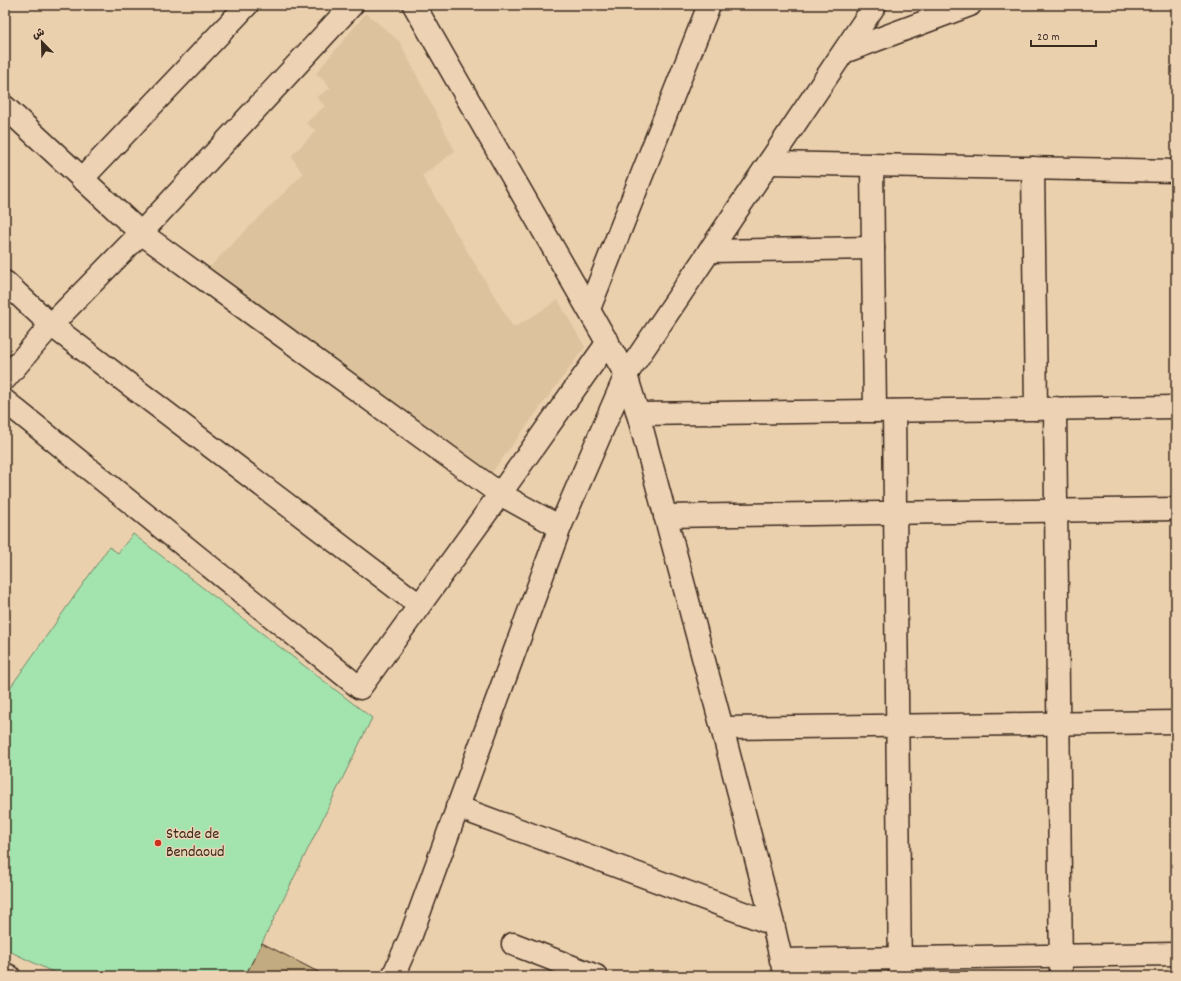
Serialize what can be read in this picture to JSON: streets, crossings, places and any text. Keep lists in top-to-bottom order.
{
  "places": ["Stade de Bendaoud"],
  "scale_bar": "20 m",
  "north": "top left"
}
